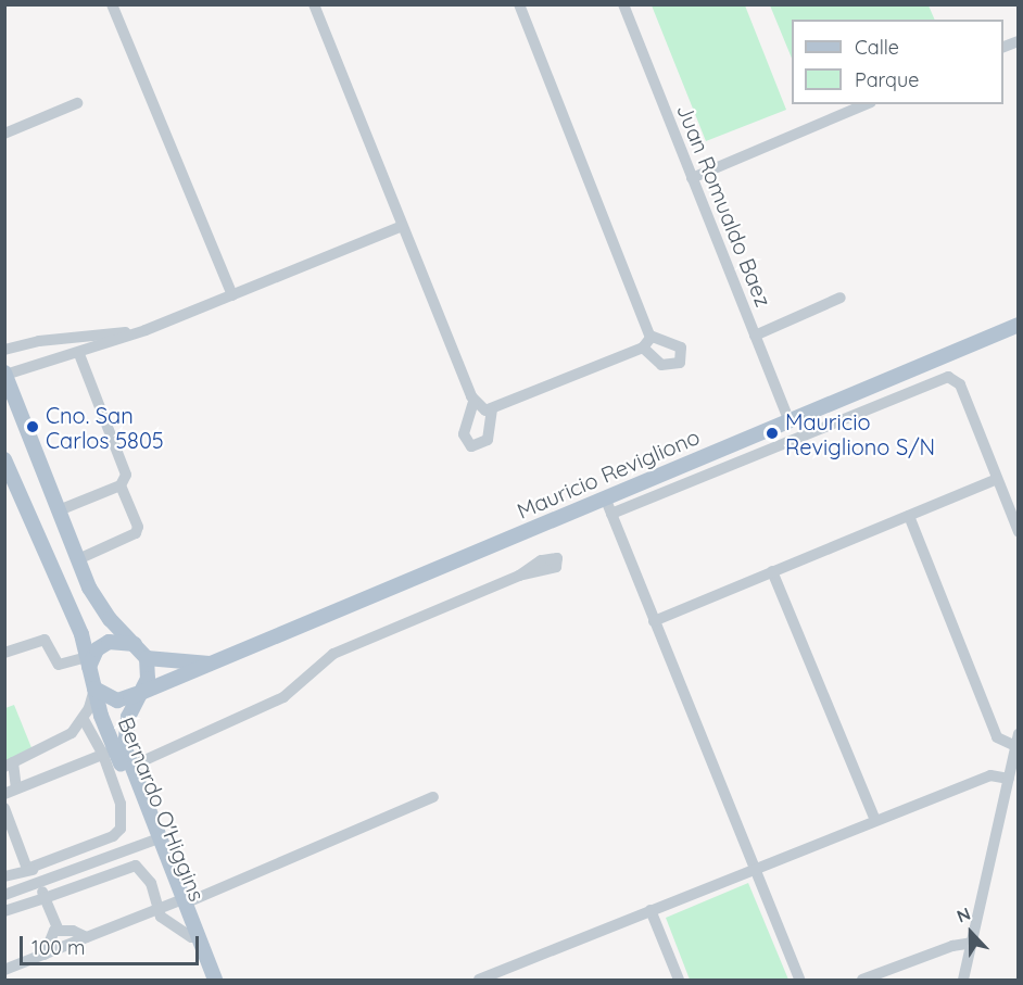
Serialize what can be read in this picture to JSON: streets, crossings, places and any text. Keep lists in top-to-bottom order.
{
  "streets": {
    "main road": ["Mauricio Revigliono", "Bernardo O'Higgins"],
    "street": ["Juan Romualdo Baez"]
  },
  "crossings": [
    ["Juan Romualdo Baez", "Mauricio Revigliono"],
    ["Mauricio Revigliono", "Bernardo O'Higgins"]
  ],
  "places": ["Cno. San Carlos 5805", "Mauricio Revigliono S/N"],
  "legend": ["Calle", "Parque"],
  "scale_bar": "100 m",
  "north": "top"
}
